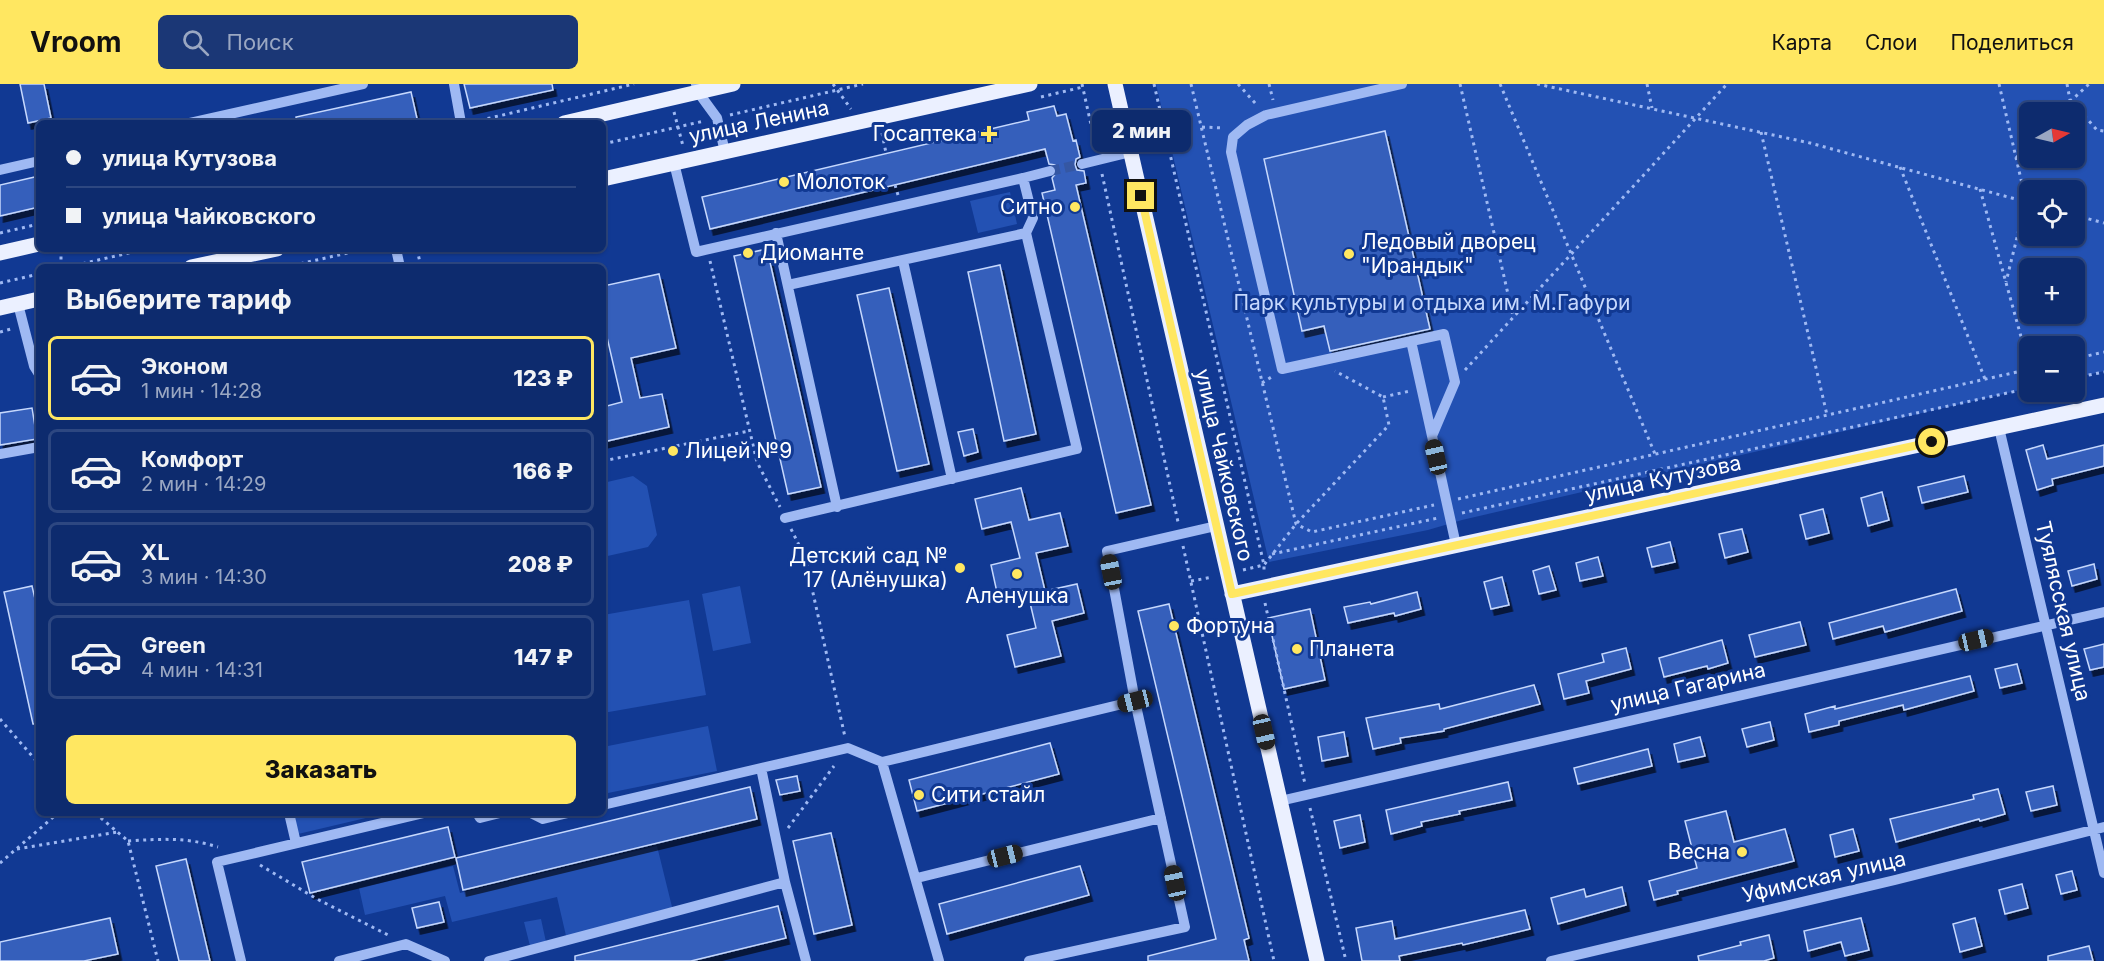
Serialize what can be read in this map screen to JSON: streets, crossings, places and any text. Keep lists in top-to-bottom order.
{
  "streets": {
    "main road": ["улица Ленина", "улица Чайковского", "улица Кутузова"],
    "street": ["Туялясская улица", "улица Гагарина", "Уфимская улица"]
  },
  "crossings": [
    ["улица Чайковского", "улица Кутузова"],
    ["улица Чайковского", "улица Гагарина"],
    ["улица Кутузова", "Туялясская улица"],
    ["Туялясская улица", "улица Гагарина"],
    ["Туялясская улица", "Уфимская улица"]
  ],
  "parks": ["Парк культуры и отдыха им. М.Гафури"],
  "places": {
    "health": ["Госаптека"],
    "other": [
      "Молоток",
      "Ситно",
      "Диоманте",
      "Ледовый дворец \"Ирандык\"",
      "Лицей №9",
      "Детский сад № 17 (Алёнушка)",
      "Аленушка",
      "Фортуна",
      "Планета",
      "Сити стайл",
      "Весна"
    ]
  },
  "north": "right",
  "page": {
    "header": "Vroom",
    "search": "Поиск",
    "nav": ["Карта", "Слои", "Поделиться"],
    "map_buttons": ["+", "−"],
    "bubble": "2 мин",
    "banner": ["улица Кутузова", "улица Чайковского"],
    "heading": "Выберите тариф",
    "list": [
      {
        "name": "Эконом",
        "note": "1 мин · 14:28",
        "value": "123 ₽"
      },
      {
        "name": "Комфорт",
        "note": "2 мин · 14:29",
        "value": "166 ₽"
      },
      {
        "name": "XL",
        "note": "3 мин · 14:30",
        "value": "208 ₽"
      },
      {
        "name": "Green",
        "note": "4 мин · 14:31",
        "value": "147 ₽"
      }
    ],
    "buttons": "Заказать"
  }
}
